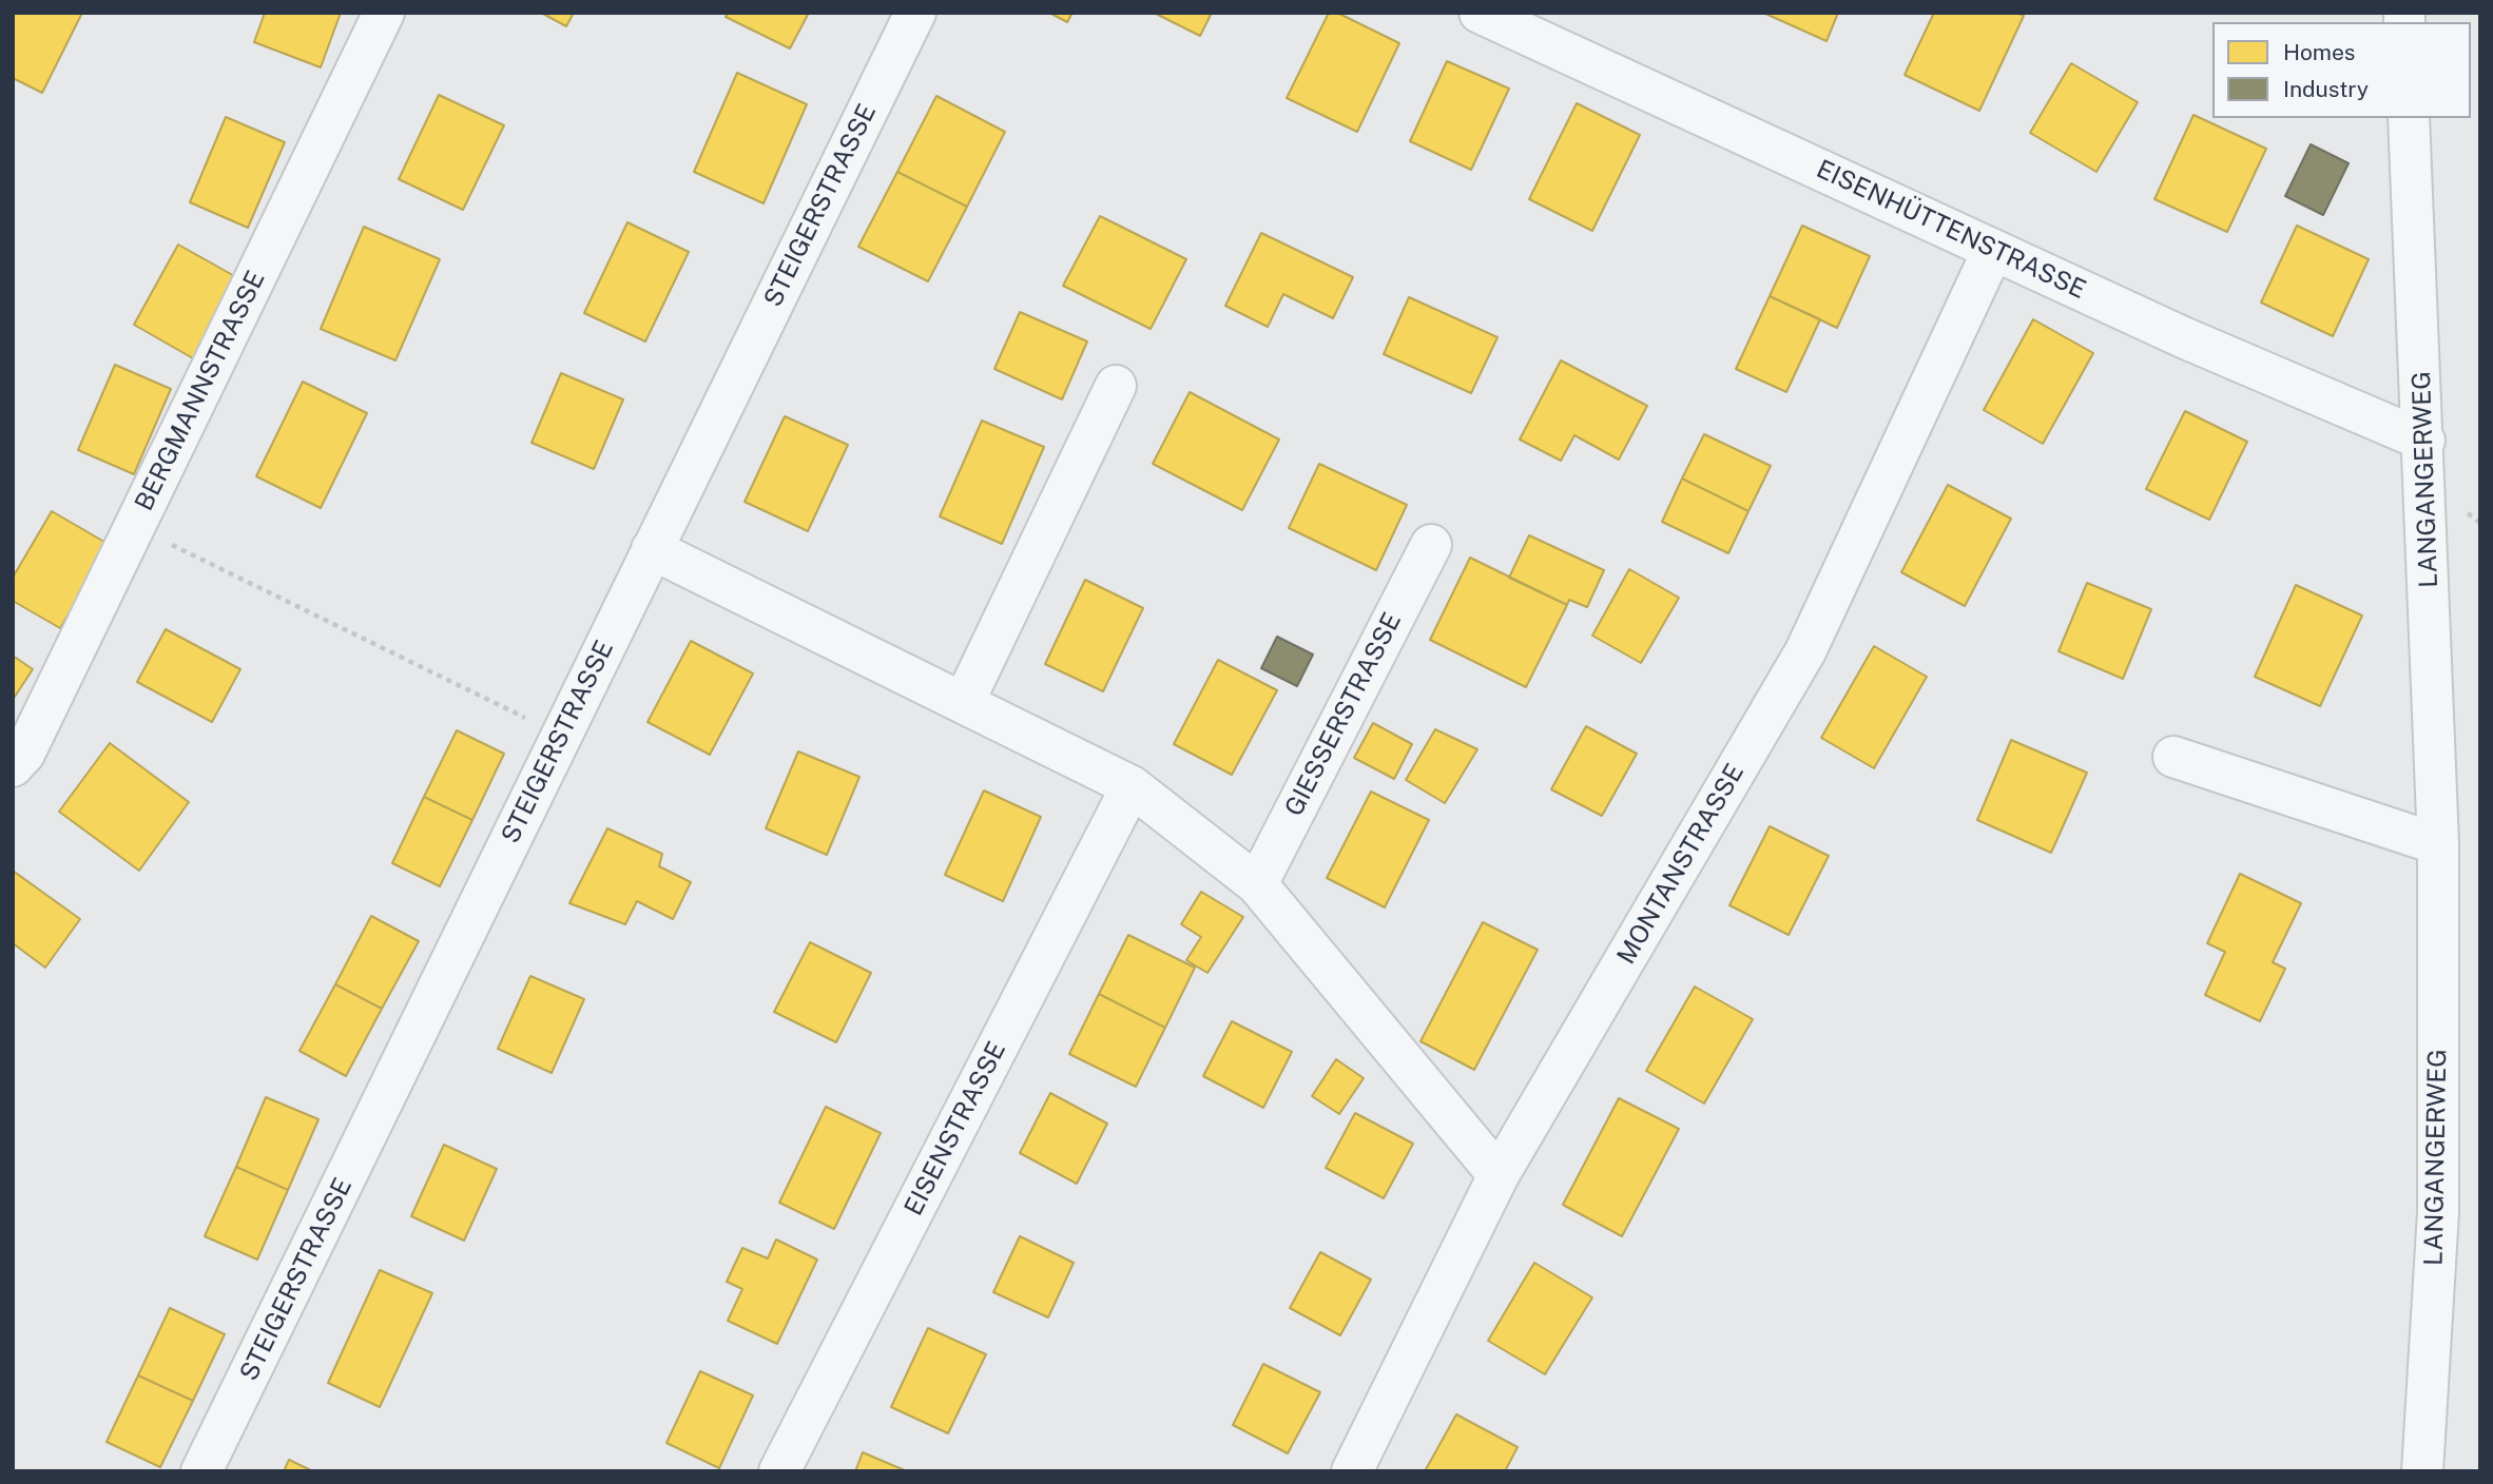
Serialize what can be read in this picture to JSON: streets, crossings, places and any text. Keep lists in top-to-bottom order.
{
  "streets": {
    "street": [
      "STEIGERSTRASSE",
      "EISENHÜTTENSTRASSE",
      "BERGMANNSTRASSE",
      "LANGANGERWEG",
      "GIESSERSTRASSE",
      "MONTANSTRASSE",
      "EISENSTRASSE"
    ]
  },
  "crossings": [
    ["EISENHÜTTENSTRASSE", "LANGANGERWEG"],
    ["EISENHÜTTENSTRASSE", "MONTANSTRASSE"]
  ],
  "legend": ["Homes", "Industry"]
}
